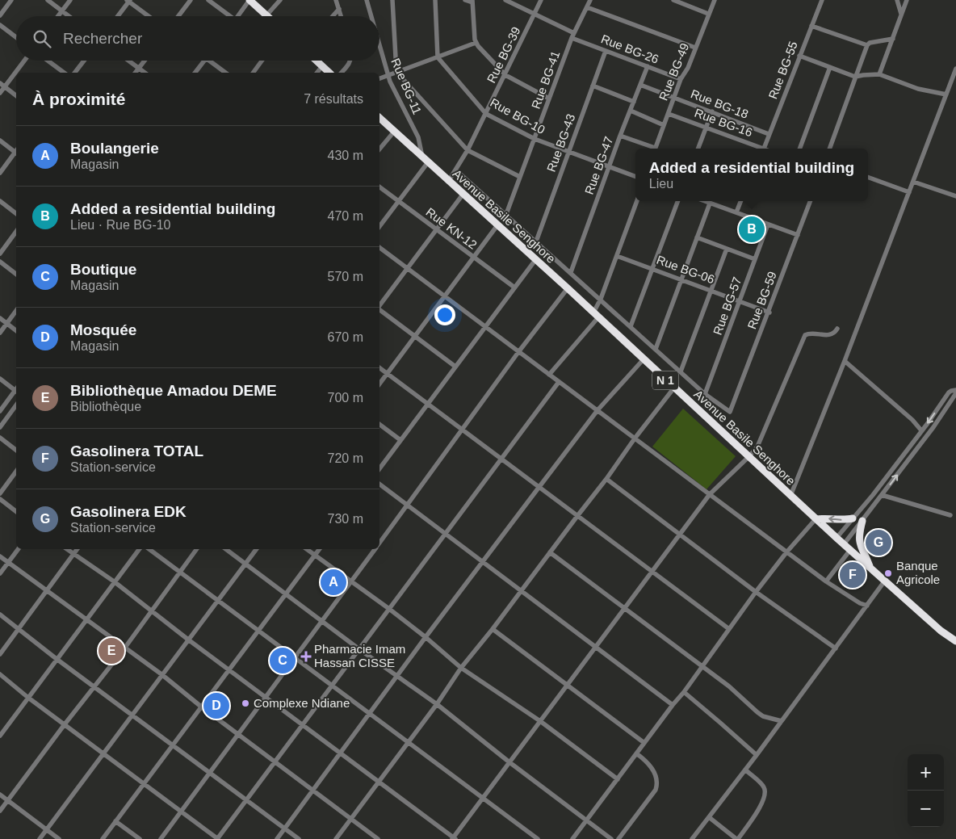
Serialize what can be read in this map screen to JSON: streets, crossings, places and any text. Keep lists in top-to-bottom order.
{
  "streets": {
    "highway": ["Avenue Basile Senghore", "N 1"],
    "street": [
      "Rue BG-26",
      "Rue BG-39",
      "Rue BG-55",
      "Rue BG-49",
      "Rue BG-41",
      "Rue BG-11",
      "Rue BG-18",
      "Rue BG-10",
      "Rue BG-16",
      "Rue BG-43",
      "Rue BG-47",
      "Rue KN-12",
      "Rue BG-06",
      "Rue BG-59",
      "Rue BG-57"
    ]
  },
  "crossings": [
    ["Rue BG-26", "Rue BG-49"],
    ["Rue BG-26", "Rue BG-41"],
    ["Rue BG-26", "Rue BG-43"],
    ["Rue BG-26", "Rue BG-47"],
    ["Rue BG-39", "Rue BG-10"],
    ["Rue BG-39", "Avenue Basile Senghore"],
    ["Rue BG-55", "Rue BG-18"],
    ["Rue BG-49", "Rue BG-18"],
    ["Rue BG-49", "Rue BG-16"],
    ["Rue BG-41", "Rue BG-10"],
    ["Rue BG-11", "Avenue Basile Senghore"],
    ["Rue BG-18", "Rue BG-47"],
    ["Rue BG-10", "Rue BG-43"],
    ["Rue BG-10", "Rue BG-47"],
    ["Rue BG-06", "Rue BG-59"],
    ["Rue BG-06", "Rue BG-57"],
    ["Rue BG-59", "Rue BG-57"]
  ],
  "places": {
    "other": ["Banque Agricole", "Complexe Ndiane"],
    "health": ["Pharmacie Imam Hassan CISSE"]
  },
  "page": {
    "search": "Rechercher",
    "heading": ["À proximité", "7 résultats"],
    "list": [
      {
        "mark": "A",
        "name": "Boulangerie",
        "note": "Magasin",
        "value": "430 m"
      },
      {
        "mark": "B",
        "name": "Added a residential building",
        "note": "Lieu · Rue BG-10",
        "value": "470 m"
      },
      {
        "mark": "C",
        "name": "Boutique",
        "note": "Magasin",
        "value": "570 m"
      },
      {
        "mark": "D",
        "name": "Mosquée",
        "note": "Magasin",
        "value": "670 m"
      },
      {
        "mark": "E",
        "name": "Bibliothèque Amadou DEME",
        "note": "Bibliothèque",
        "value": "700 m"
      },
      {
        "mark": "F",
        "name": "Gasolinera TOTAL",
        "note": "Station-service",
        "value": "720 m"
      },
      {
        "mark": "G",
        "name": "Gasolinera EDK",
        "note": "Station-service",
        "value": "730 m"
      }
    ],
    "popup": ["Added a residential building", "Lieu"],
    "pins": [
      "B",
      "G",
      "F",
      "A",
      "E",
      "C",
      "D"
    ],
    "map_buttons": ["+", "−"]
  }
}
